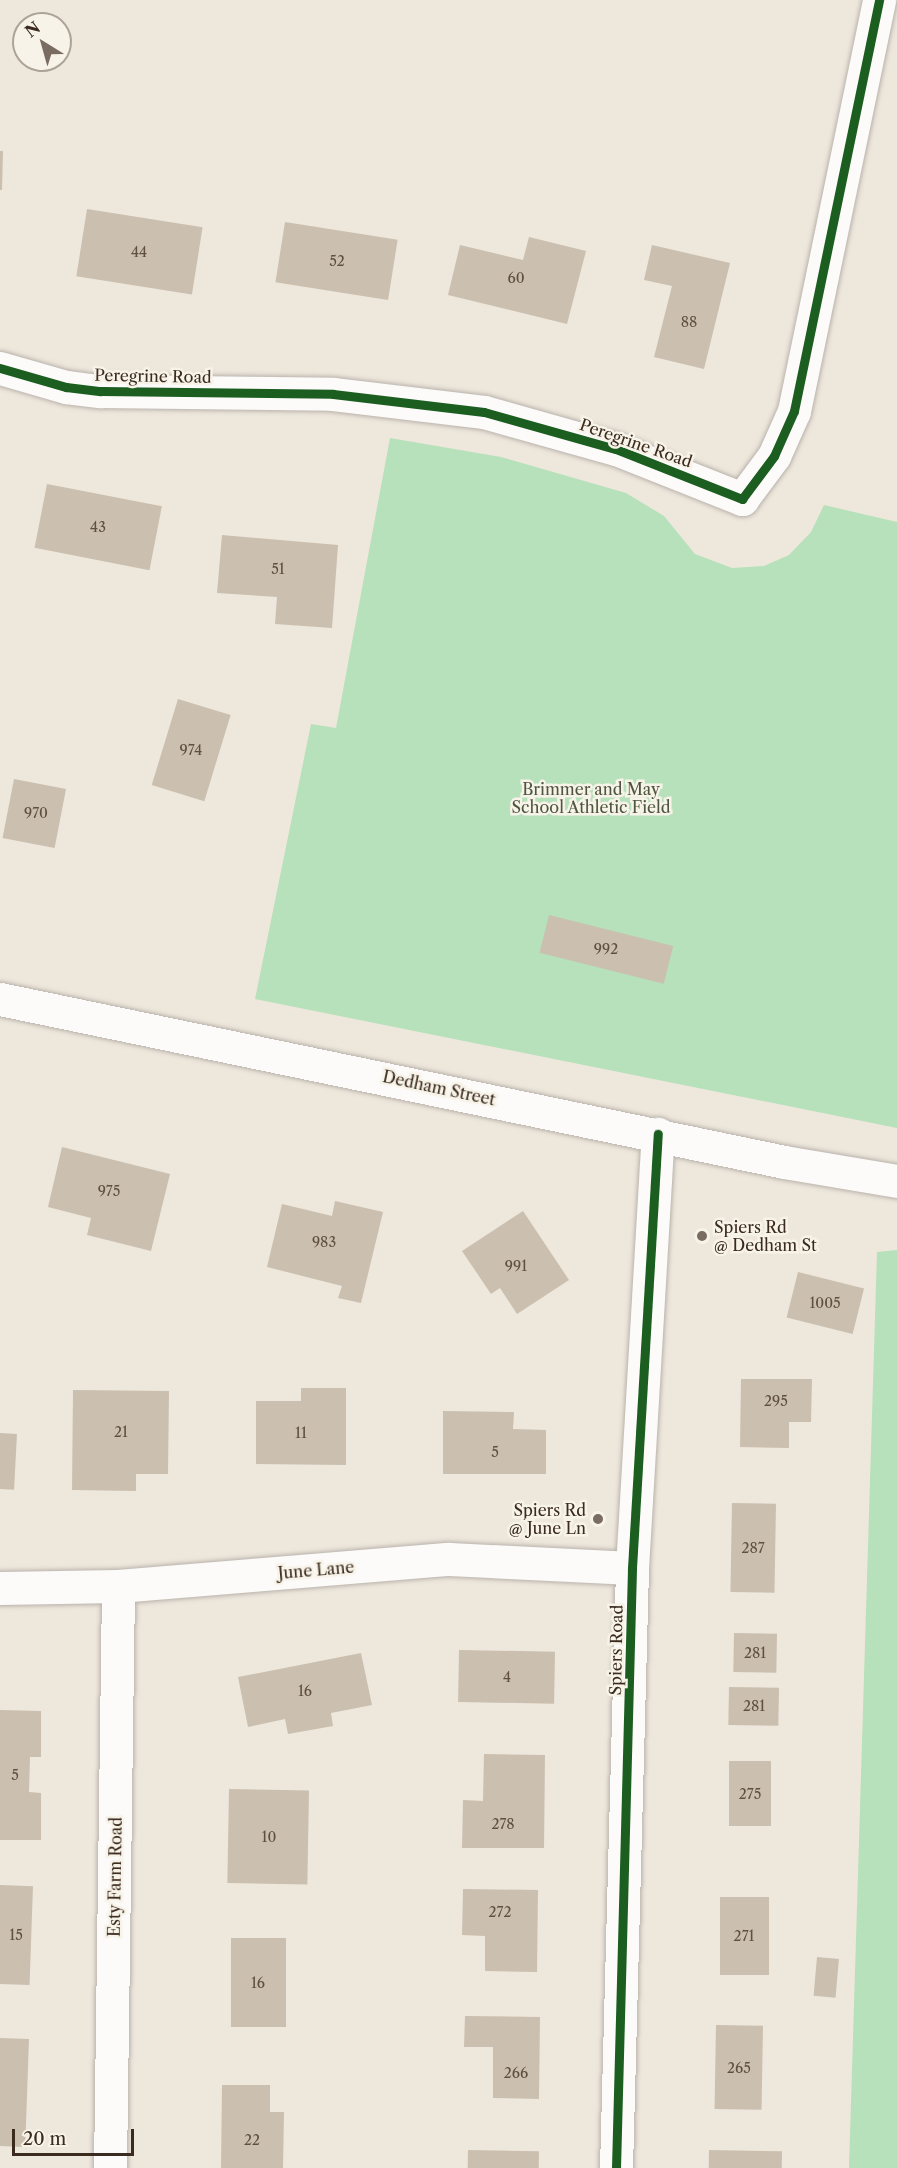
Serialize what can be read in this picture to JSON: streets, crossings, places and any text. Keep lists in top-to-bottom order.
{
  "streets": {
    "street": [
      "Peregrine Road",
      "Dedham Street",
      "June Lane",
      "Spiers Road",
      "Esty Farm Road"
    ]
  },
  "crossings": [
    ["Dedham Street", "Spiers Road"],
    ["June Lane", "Spiers Road"],
    ["June Lane", "Esty Farm Road"]
  ],
  "parks": ["Brimmer and May School Athletic Field"],
  "places": ["Spiers Rd @ Dedham St", "Spiers Rd @ June Ln"],
  "house_numbers": [
    "44",
    "52",
    "60",
    "88",
    "43",
    "51",
    "974",
    "970",
    "992",
    "975",
    "983",
    "991",
    "1005",
    "295",
    "21",
    "11",
    "5",
    "287",
    "281",
    "4",
    "16",
    "281",
    "5",
    "275",
    "278",
    "10",
    "272",
    "15",
    "271",
    "16",
    "265",
    "266",
    "22"
  ],
  "scale_bar": "20 m",
  "north": "top left"
}
